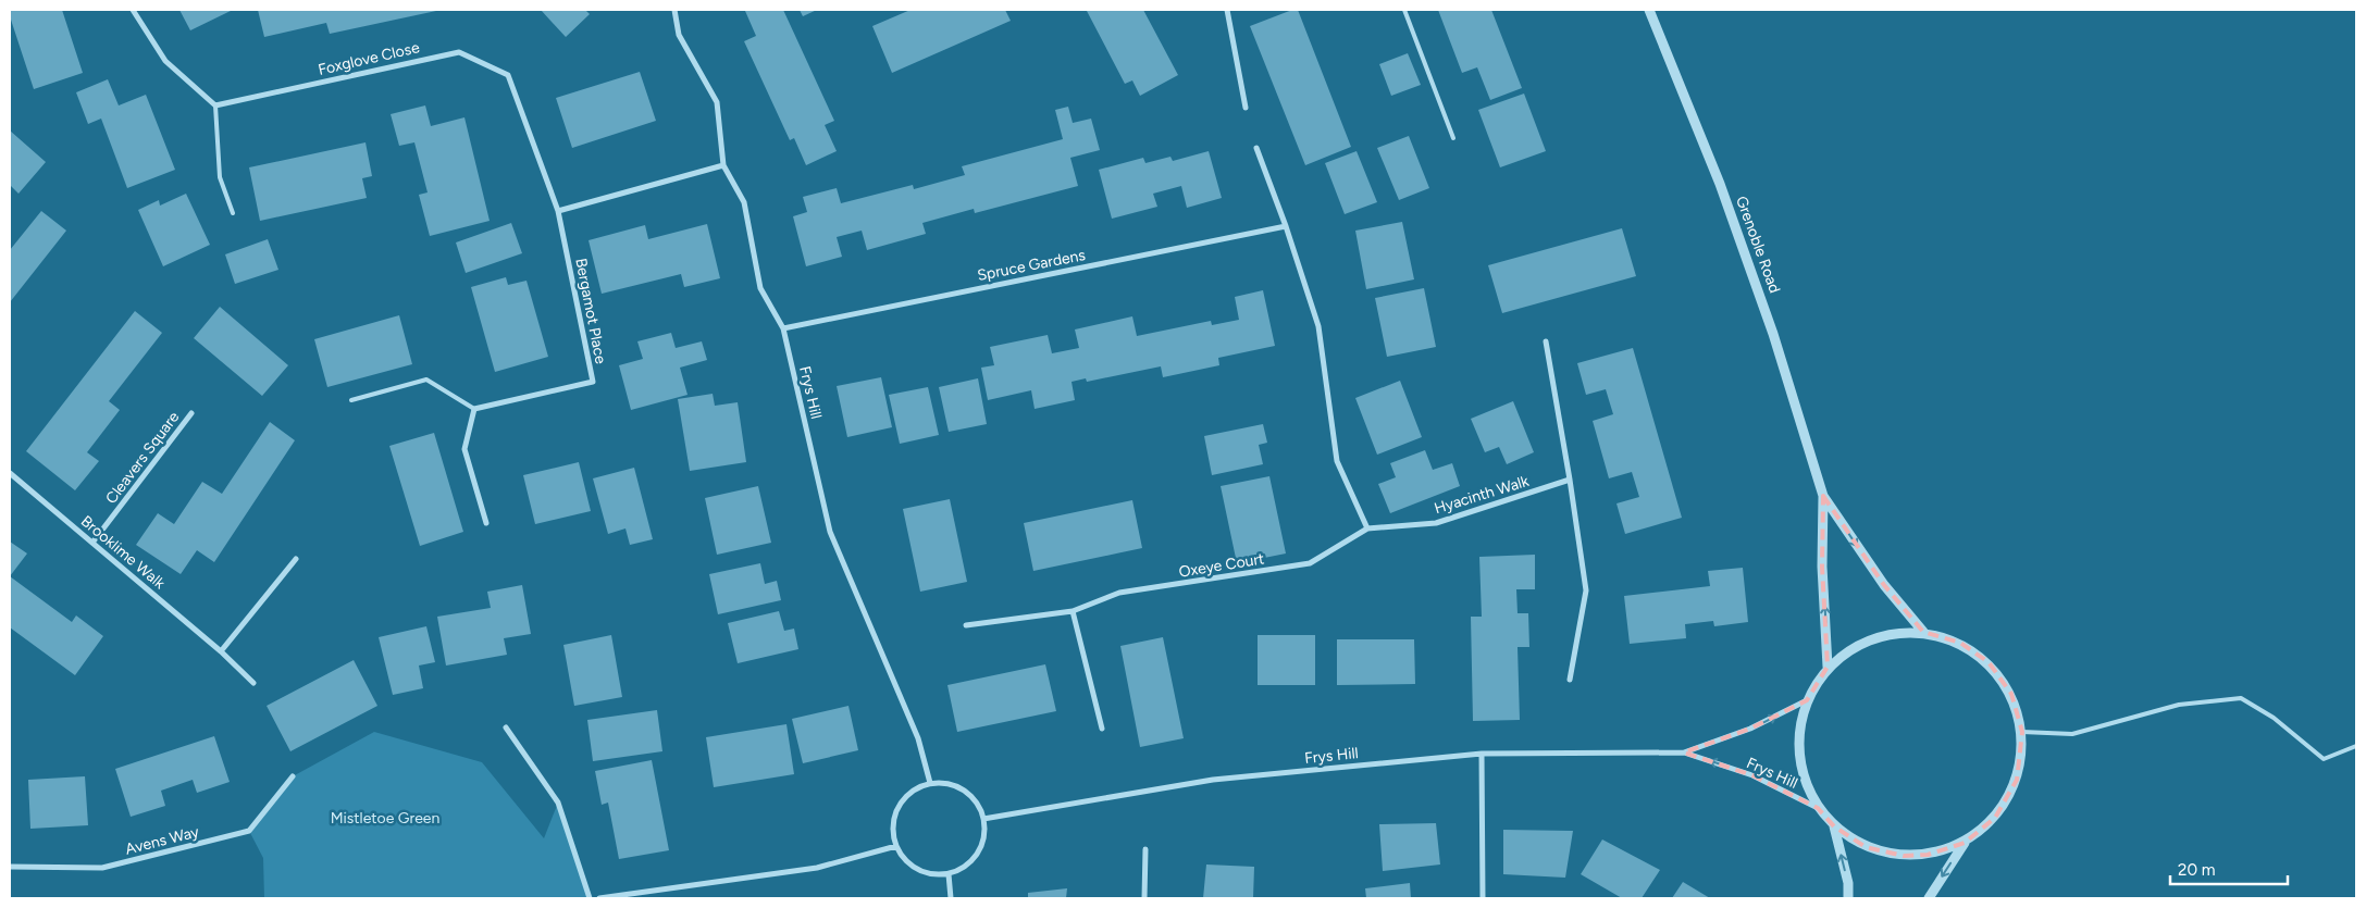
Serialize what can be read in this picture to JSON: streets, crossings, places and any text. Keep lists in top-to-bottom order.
{
  "streets": {
    "street": [
      "Foxglove Close",
      "Grenoble Road",
      "Spruce Gardens",
      "Bergamot Place",
      "Frys Hill",
      "Cleavers Square",
      "Hyacinth Walk",
      "Brooklime Walk",
      "Oxeye Court",
      "Avens Way"
    ]
  },
  "crossings": [
    ["Foxglove Close", "Bergamot Place"],
    ["Spruce Gardens", "Frys Hill"],
    ["Cleavers Square", "Brooklime Walk"],
    ["Hyacinth Walk", "Oxeye Court"]
  ],
  "parks": ["Mistletoe Green"],
  "scale_bar": "20 m"
}
